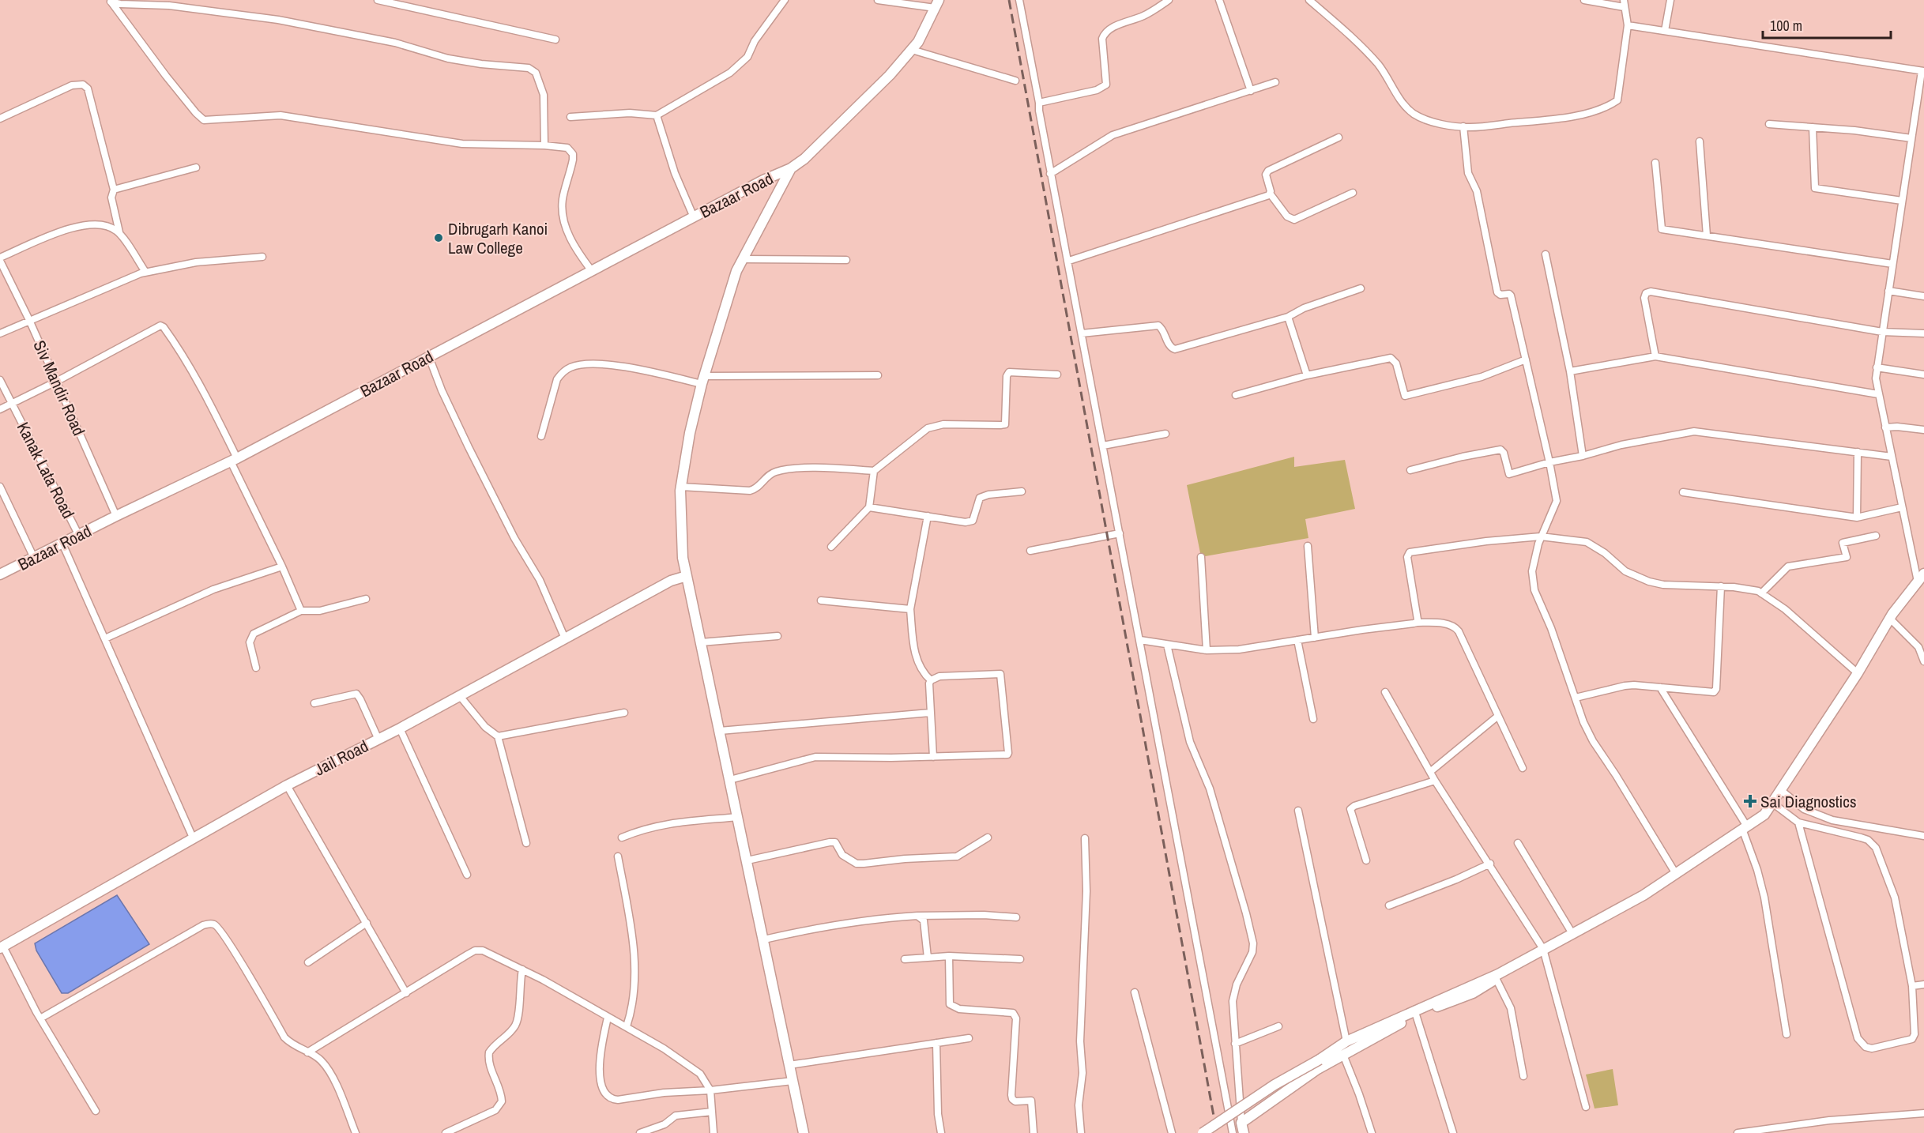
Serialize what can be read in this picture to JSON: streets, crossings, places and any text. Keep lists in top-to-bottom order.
{
  "streets": {
    "main road": ["Bazaar Road", "Jail Road"],
    "street": ["Siv Mandir Road", "Kanak Lata Road"]
  },
  "crossings": [
    ["Bazaar Road", "Siv Mandir Road"],
    ["Bazaar Road", "Kanak Lata Road"]
  ],
  "places": {
    "other": ["Dibrugarh Kanoi Law College"],
    "health": ["Sai Diagnostics"]
  },
  "scale_bar": "100 m"
}
